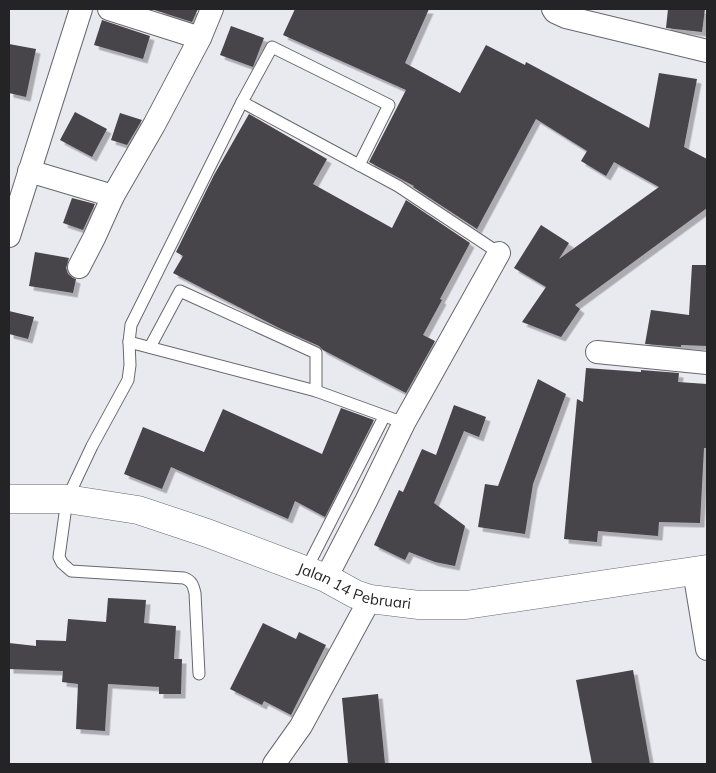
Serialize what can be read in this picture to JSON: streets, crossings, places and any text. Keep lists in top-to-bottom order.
{
  "streets": {
    "main road": ["Jalan 14 Pebruari"]
  }
}
